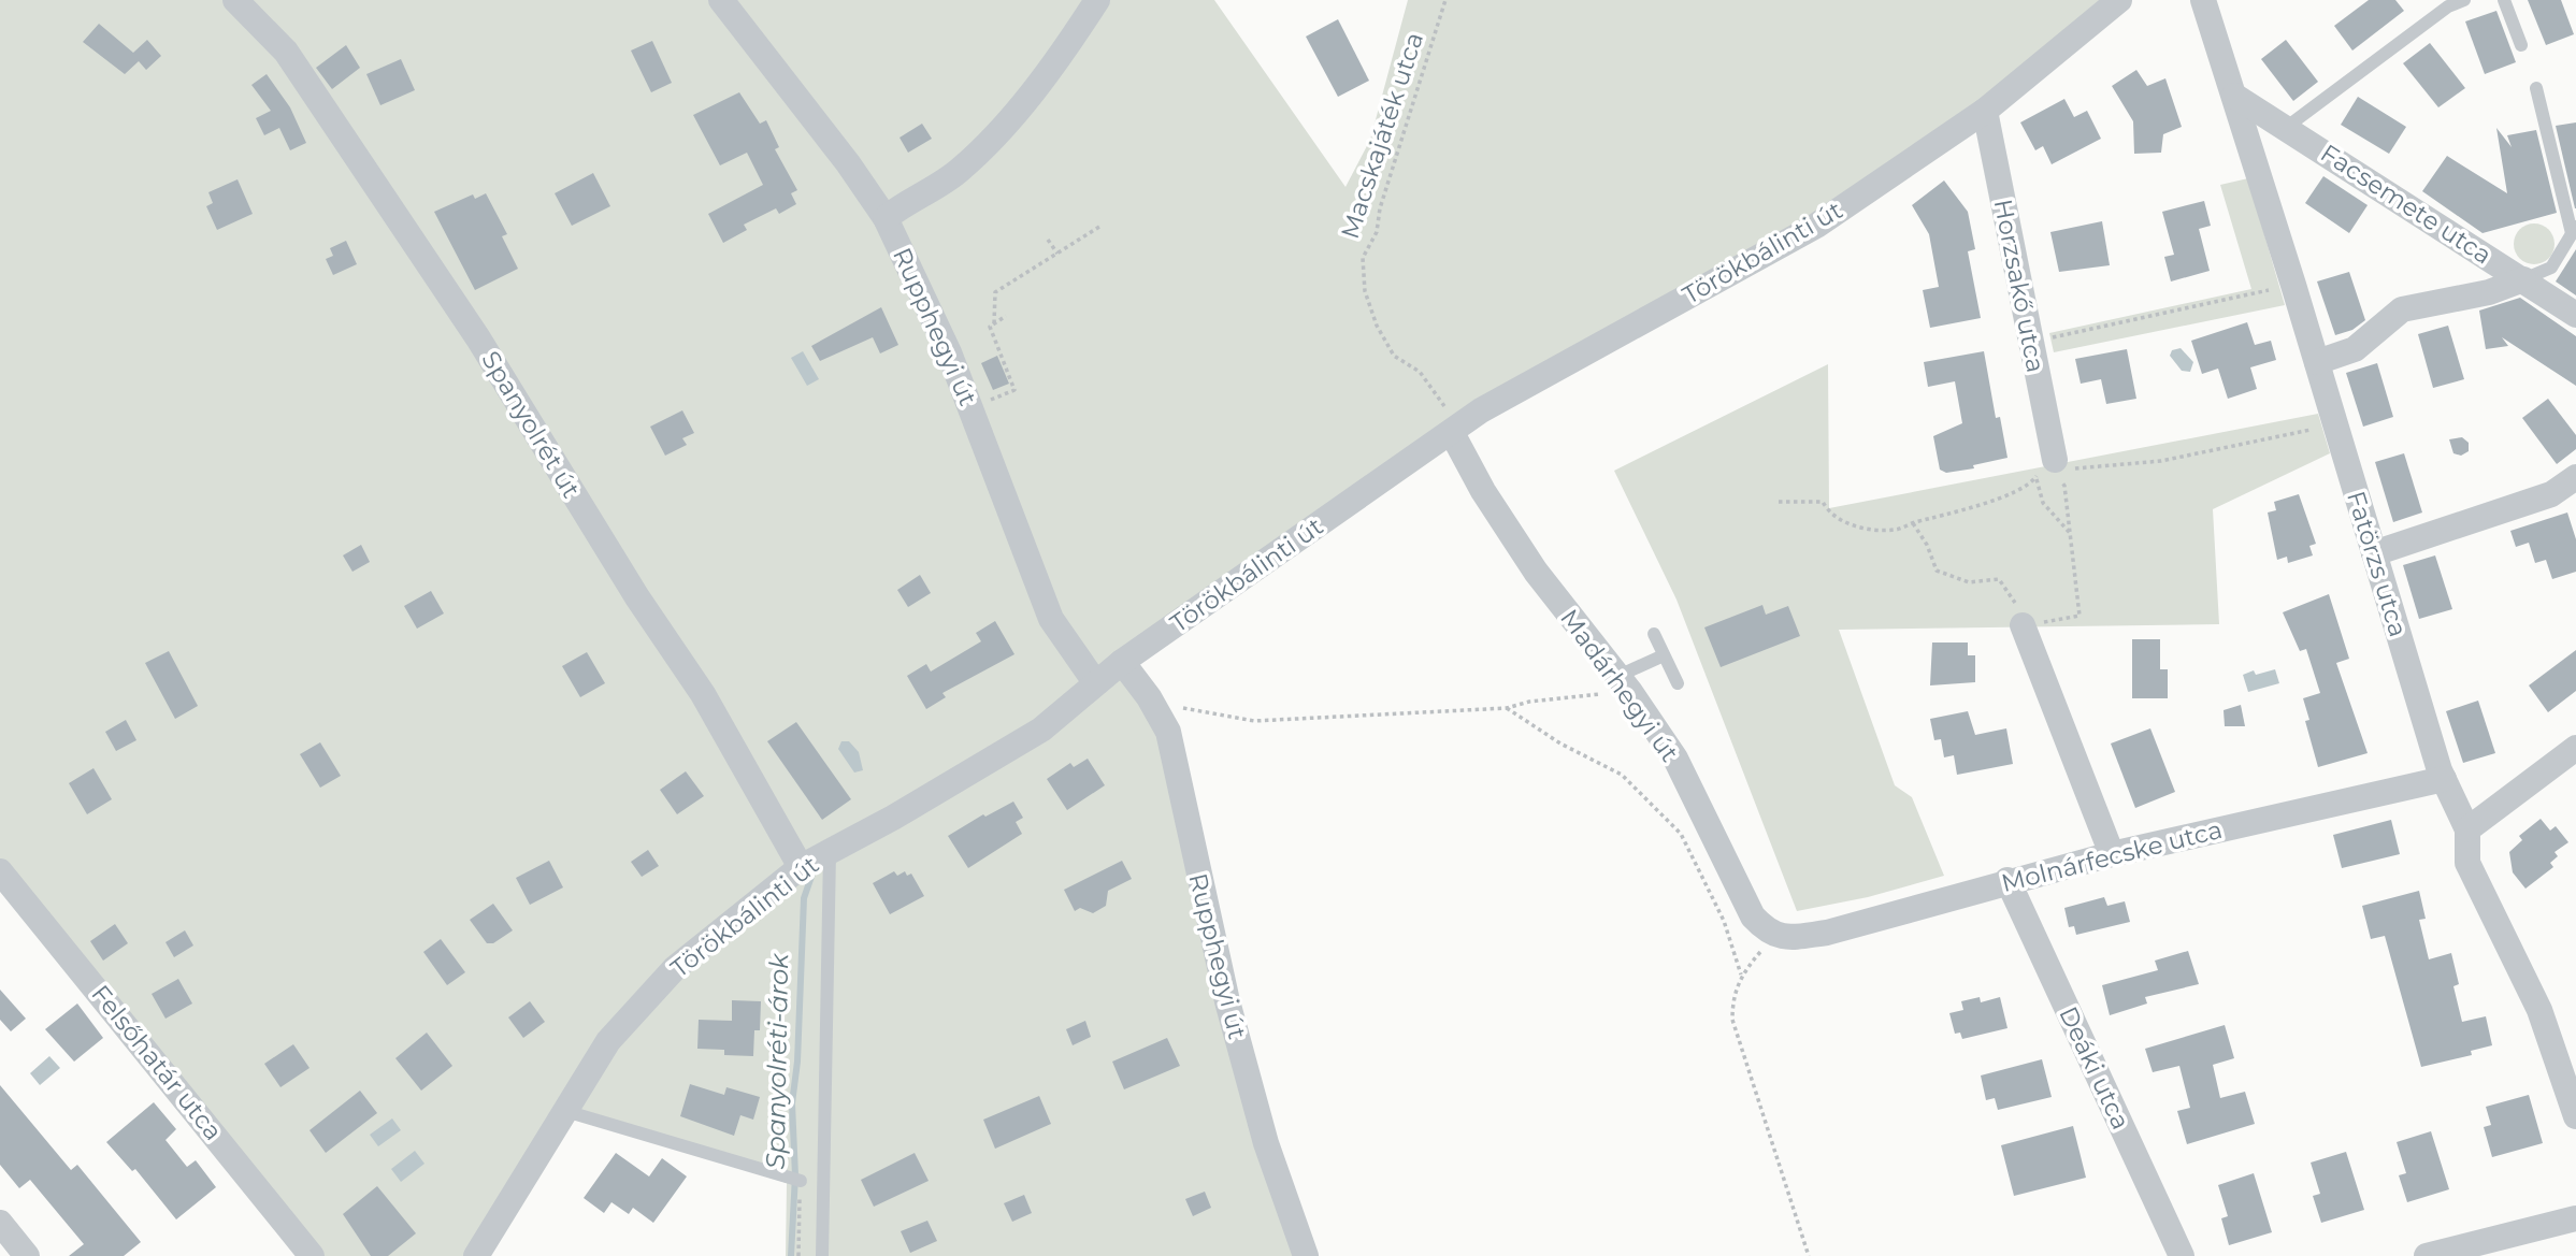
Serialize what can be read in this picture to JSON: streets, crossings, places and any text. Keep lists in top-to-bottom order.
{
  "streets": {
    "street": [
      "Facsemete utca",
      "Törökbálinti út",
      "Horzsakő utca",
      "Rupphegyi út",
      "Spanyolrét út",
      "Fatörzs utca",
      "Madárhegyi út",
      "Molnárfecske utca",
      "Felsőhatár utca",
      "Deáki utca"
    ],
    "path": ["Macskajáték utca"]
  },
  "crossings": [
    ["Macskajáték utca", "Törökbálinti út"],
    ["Macskajáték utca", "Madárhegyi út"],
    ["Facsemete utca", "Fatörzs utca"],
    ["Törökbálinti út", "Horzsakő utca"],
    ["Törökbálinti út", "Rupphegyi út"],
    ["Törökbálinti út", "Spanyolrét út"],
    ["Törökbálinti út", "Madárhegyi út"],
    ["Fatörzs utca", "Molnárfecske utca"],
    ["Madárhegyi út", "Molnárfecske utca"],
    ["Molnárfecske utca", "Deáki utca"]
  ],
  "water": ["Spanyolréti-árok"]
}
